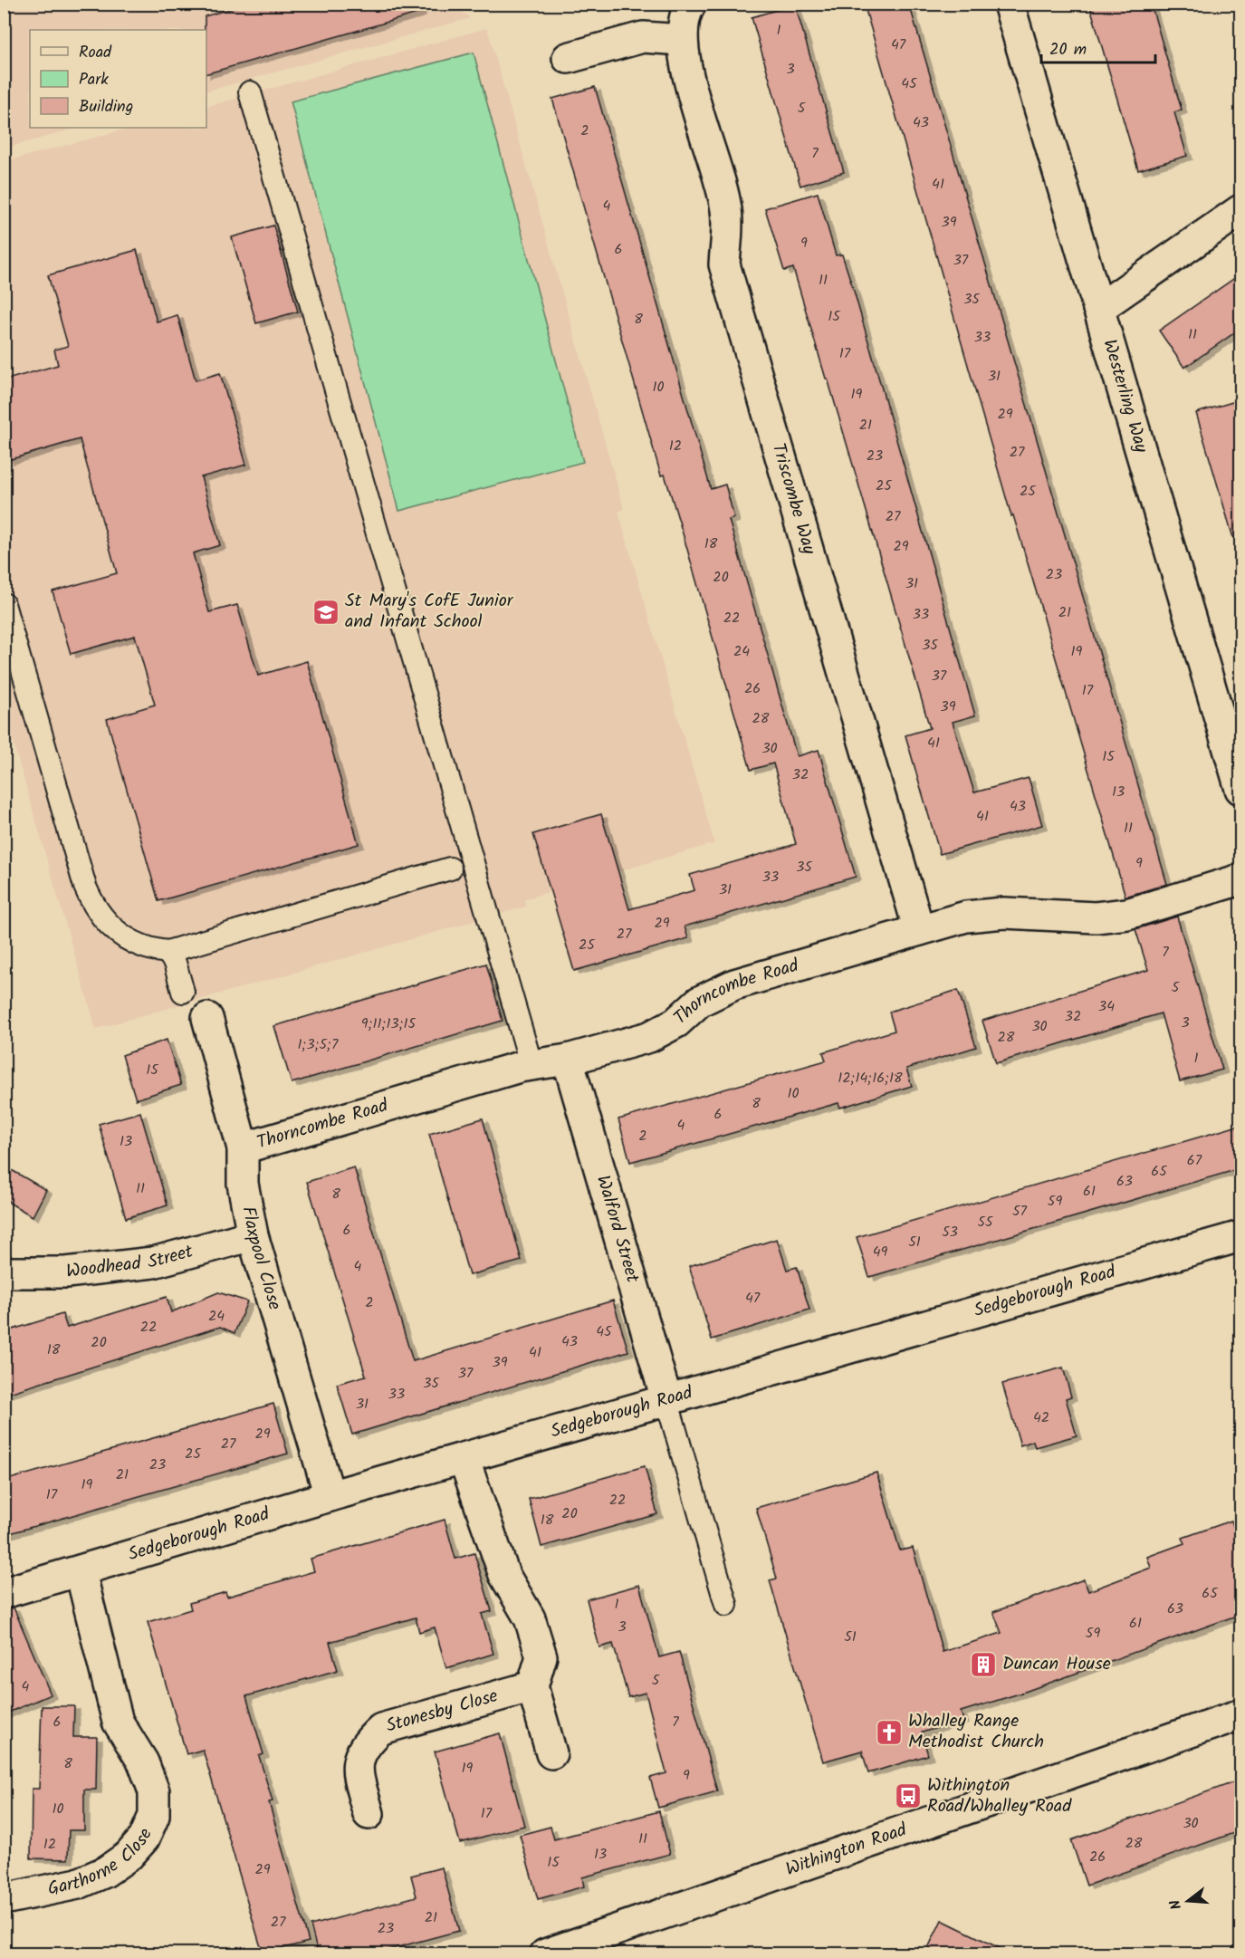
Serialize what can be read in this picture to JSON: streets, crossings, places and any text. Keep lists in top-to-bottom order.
{
  "streets": {
    "street": [
      "Westerling Way",
      "Triscombe Way",
      "Thorncombe Road",
      "Walford Street",
      "Flaxpool Close",
      "Woodhead Street",
      "Sedgeborough Road",
      "Stonesby Close",
      "Withington Road",
      "Garthorne Close"
    ]
  },
  "crossings": [
    ["Triscombe Way", "Thorncombe Road"],
    ["Thorncombe Road", "Walford Street"],
    ["Thorncombe Road", "Flaxpool Close"],
    ["Walford Street", "Sedgeborough Road"],
    ["Flaxpool Close", "Woodhead Street"],
    ["Flaxpool Close", "Sedgeborough Road"],
    ["Sedgeborough Road", "Garthorne Close"]
  ],
  "places": {
    "school or university": ["St Mary's CofE Junior and Infant School"],
    "building": ["Duncan House"],
    "church": ["Whalley Range Methodist Church"],
    "bus stop": ["Withington Road/Whalley Road"]
  },
  "house_numbers": [
    "1",
    "47",
    "3",
    "45",
    "5",
    "43",
    "2",
    "7",
    "41",
    "4",
    "39",
    "9",
    "6",
    "37",
    "11",
    "35",
    "15",
    "8",
    "11",
    "33",
    "17",
    "31",
    "10",
    "19",
    "29",
    "21",
    "12",
    "27",
    "23",
    "25",
    "25",
    "27",
    "18",
    "29",
    "23",
    "20",
    "31",
    "21",
    "33",
    "22",
    "35",
    "24",
    "19",
    "37",
    "26",
    "17",
    "39",
    "28",
    "41",
    "30",
    "15",
    "32",
    "13",
    "43",
    "41",
    "11",
    "9",
    "35",
    "33",
    "31",
    "29",
    "27",
    "25",
    "7",
    "5",
    "34",
    "32",
    "3",
    "9;11;13;15",
    "30",
    "28",
    "1;3;5;7",
    "1",
    "15",
    "12;14;16;18",
    "10",
    "8",
    "6",
    "4",
    "2",
    "13",
    "67",
    "65",
    "63",
    "11",
    "61",
    "8",
    "59",
    "57",
    "55",
    "6",
    "53",
    "51",
    "49",
    "4",
    "47",
    "2",
    "24",
    "22",
    "45",
    "43",
    "20",
    "18",
    "41",
    "39",
    "37",
    "35",
    "33",
    "31",
    "42",
    "29",
    "27",
    "25",
    "23",
    "21",
    "19",
    "17",
    "22",
    "20",
    "18",
    "65",
    "1",
    "63",
    "61",
    "3",
    "59",
    "51",
    "5",
    "4",
    "6",
    "7",
    "8",
    "19",
    "9",
    "10",
    "17",
    "30",
    "11",
    "28",
    "12",
    "13",
    "26",
    "15",
    "29",
    "21",
    "27",
    "23"
  ],
  "legend": ["Road", "Park", "Building"],
  "scale_bar": "20 m",
  "north": "left"
}
